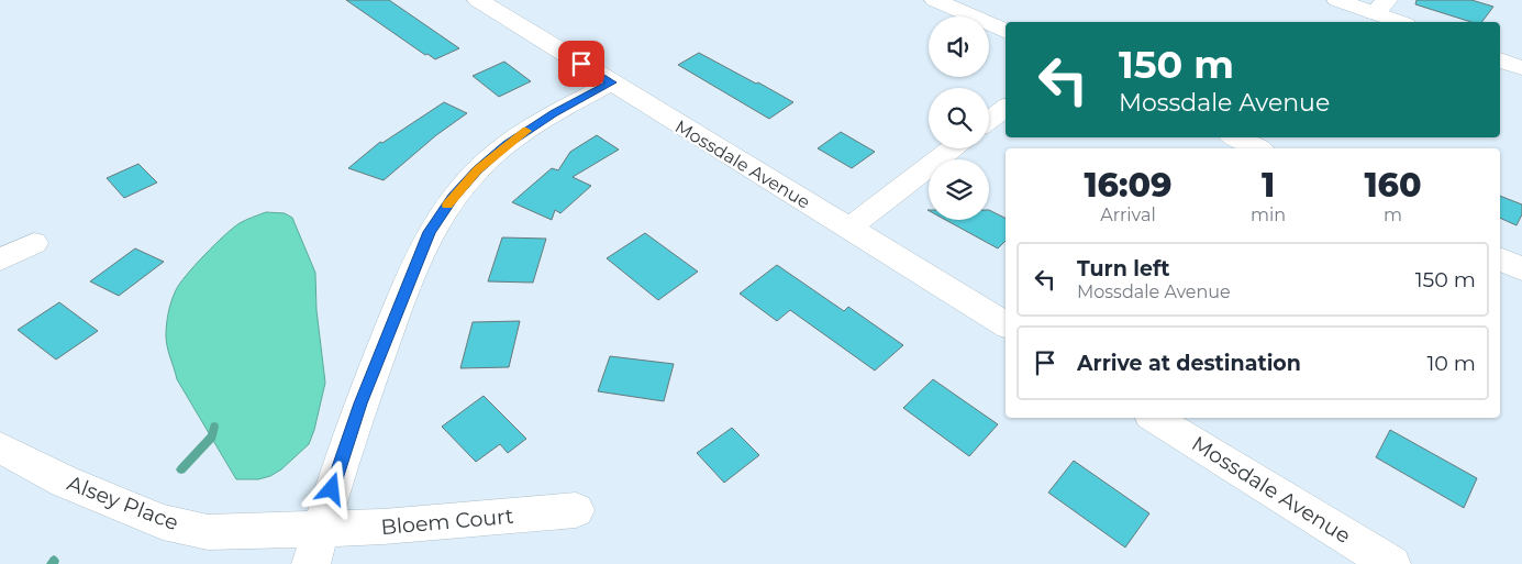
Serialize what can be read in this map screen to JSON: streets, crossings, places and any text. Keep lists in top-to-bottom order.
{
  "streets": {
    "street": ["Mossdale Avenue", "Alsey Place", "Bloem Court"]
  },
  "crossings": [
    ["Alsey Place", "Bloem Court"]
  ],
  "page": {
    "turn": ["150 m", "Mossdale Avenue"],
    "eta": [
      "16:09",
      "Arrival",
      "1",
      "min",
      "160",
      "m"
    ],
    "list": [
      {
        "name": "Turn left",
        "note": "Mossdale Avenue",
        "value": "150 m"
      },
      {
        "name": "Arrive at destination",
        "value": "10 m"
      }
    ]
  }
}
